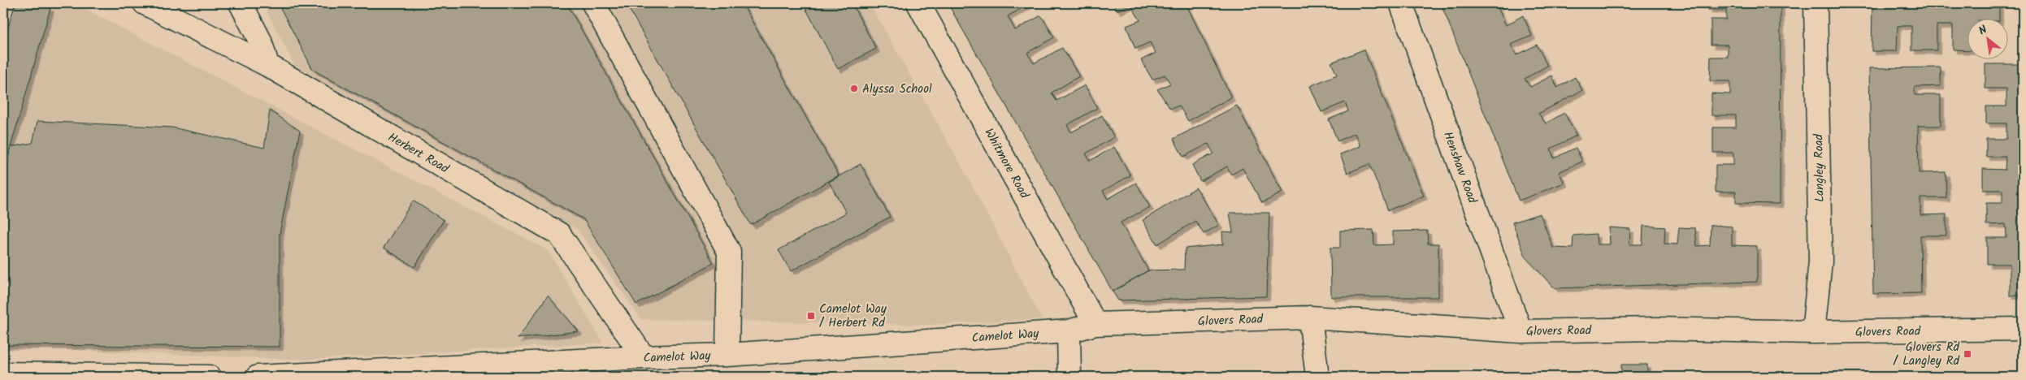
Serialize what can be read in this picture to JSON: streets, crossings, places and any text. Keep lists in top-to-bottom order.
{
  "streets": {
    "street": [
      "Herbert Road",
      "Whitmore Road",
      "Henshaw Road",
      "Langley Road",
      "Glovers Road",
      "Camelot Way"
    ]
  },
  "crossings": [
    ["Herbert Road", "Camelot Way"],
    ["Whitmore Road", "Glovers Road"],
    ["Whitmore Road", "Camelot Way"],
    ["Henshaw Road", "Glovers Road"],
    ["Langley Road", "Glovers Road"],
    ["Glovers Road", "Camelot Way"]
  ],
  "places": {
    "other": ["Alyssa School"],
    "transit": ["Camelot Way / Herbert Rd", "Glovers Rd / Langley Rd"]
  },
  "north": "top left"
}
